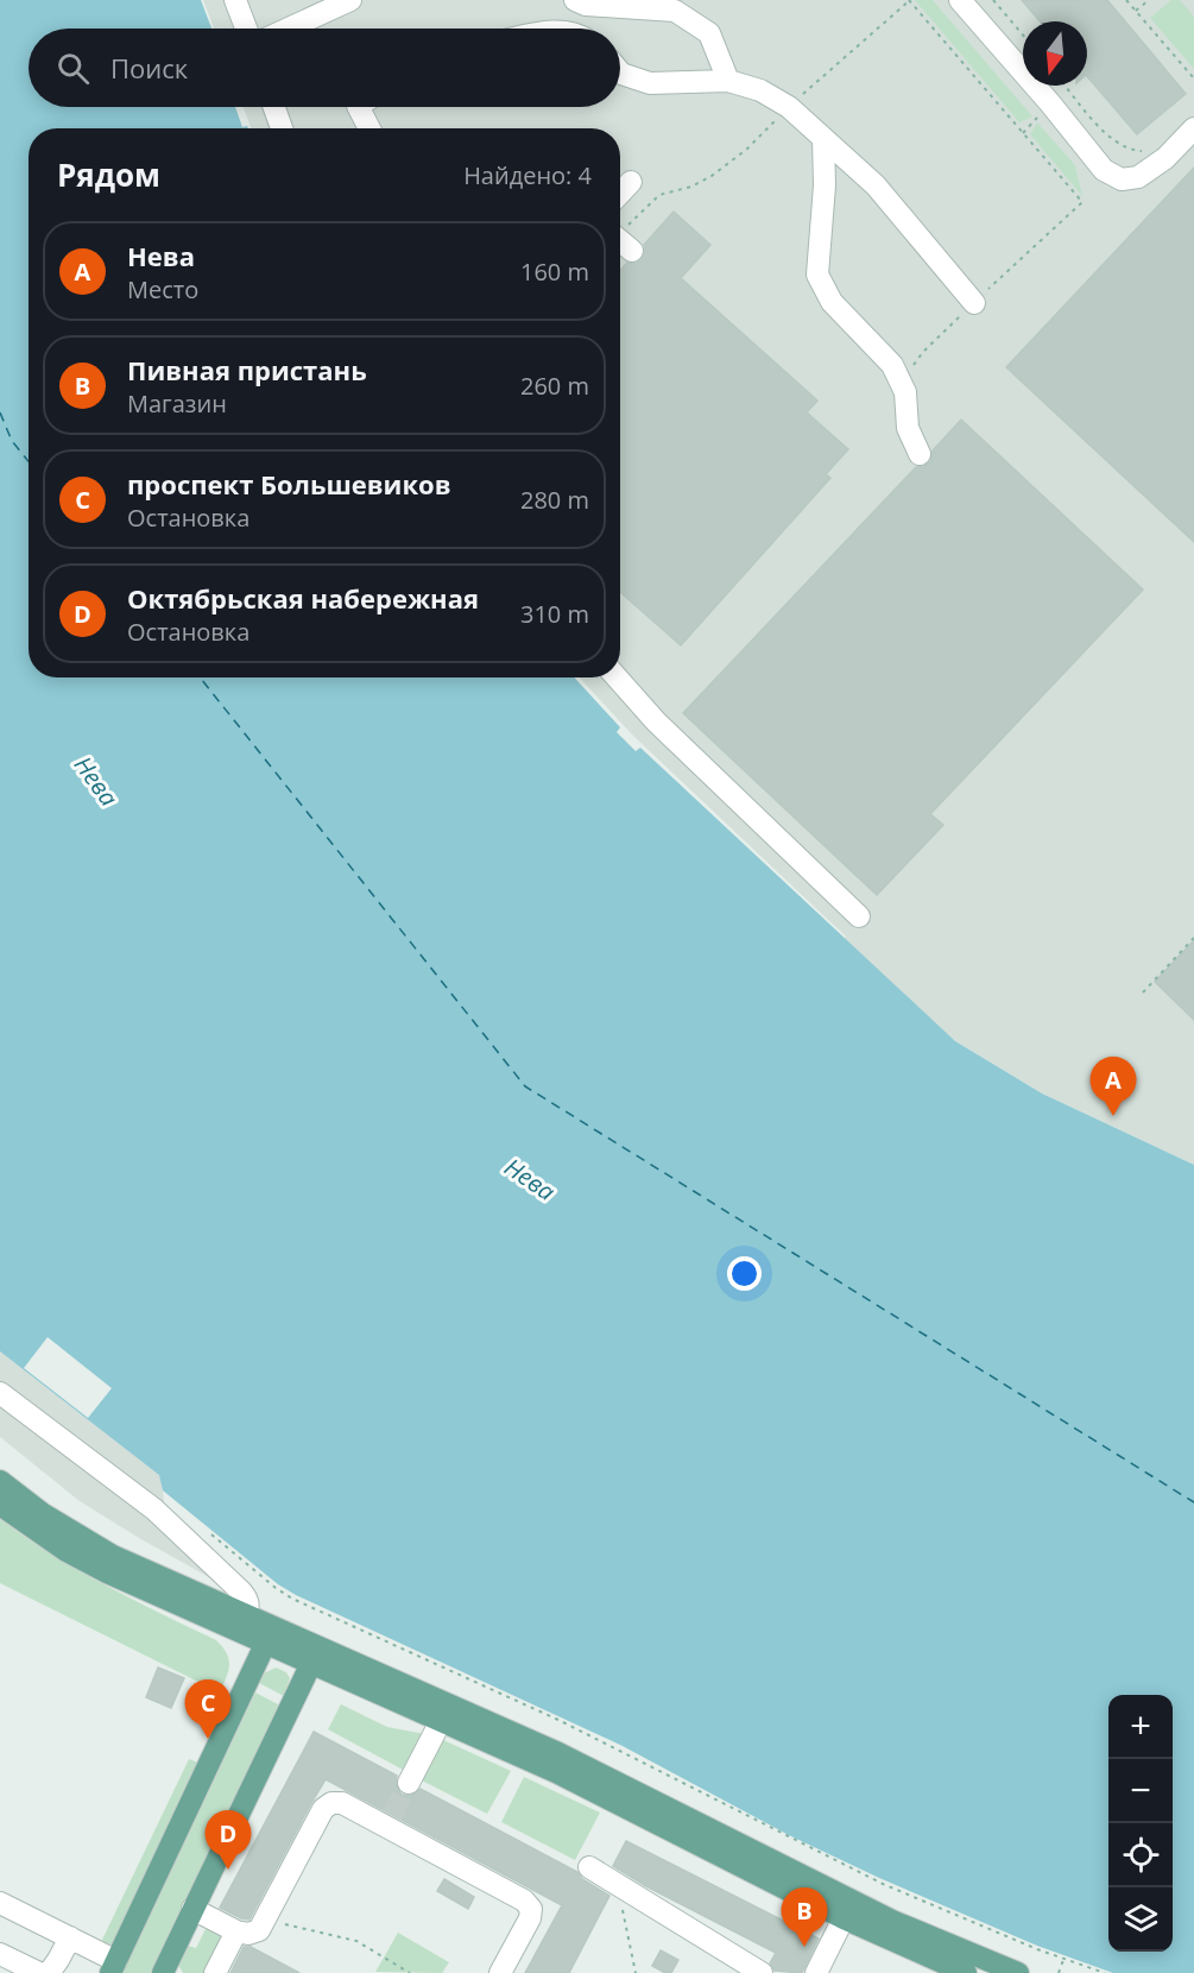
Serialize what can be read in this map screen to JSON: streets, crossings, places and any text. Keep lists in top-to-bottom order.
{
  "water": ["Нева"],
  "north": "bottom",
  "page": {
    "search": "Поиск",
    "heading": ["Рядом", "Найдено: 4"],
    "list": [
      {
        "mark": "A",
        "name": "Нева",
        "note": "Место",
        "value": "160 m"
      },
      {
        "mark": "B",
        "name": "Пивная пристань",
        "note": "Магазин",
        "value": "260 m"
      },
      {
        "mark": "C",
        "name": "проспект Большевиков",
        "note": "Остановка",
        "value": "280 m"
      },
      {
        "mark": "D",
        "name": "Октябрьская набережная",
        "note": "Остановка",
        "value": "310 m"
      }
    ],
    "pins": [
      "A",
      "C",
      "D",
      "B"
    ],
    "map_buttons": ["+", "−"]
  }
}
